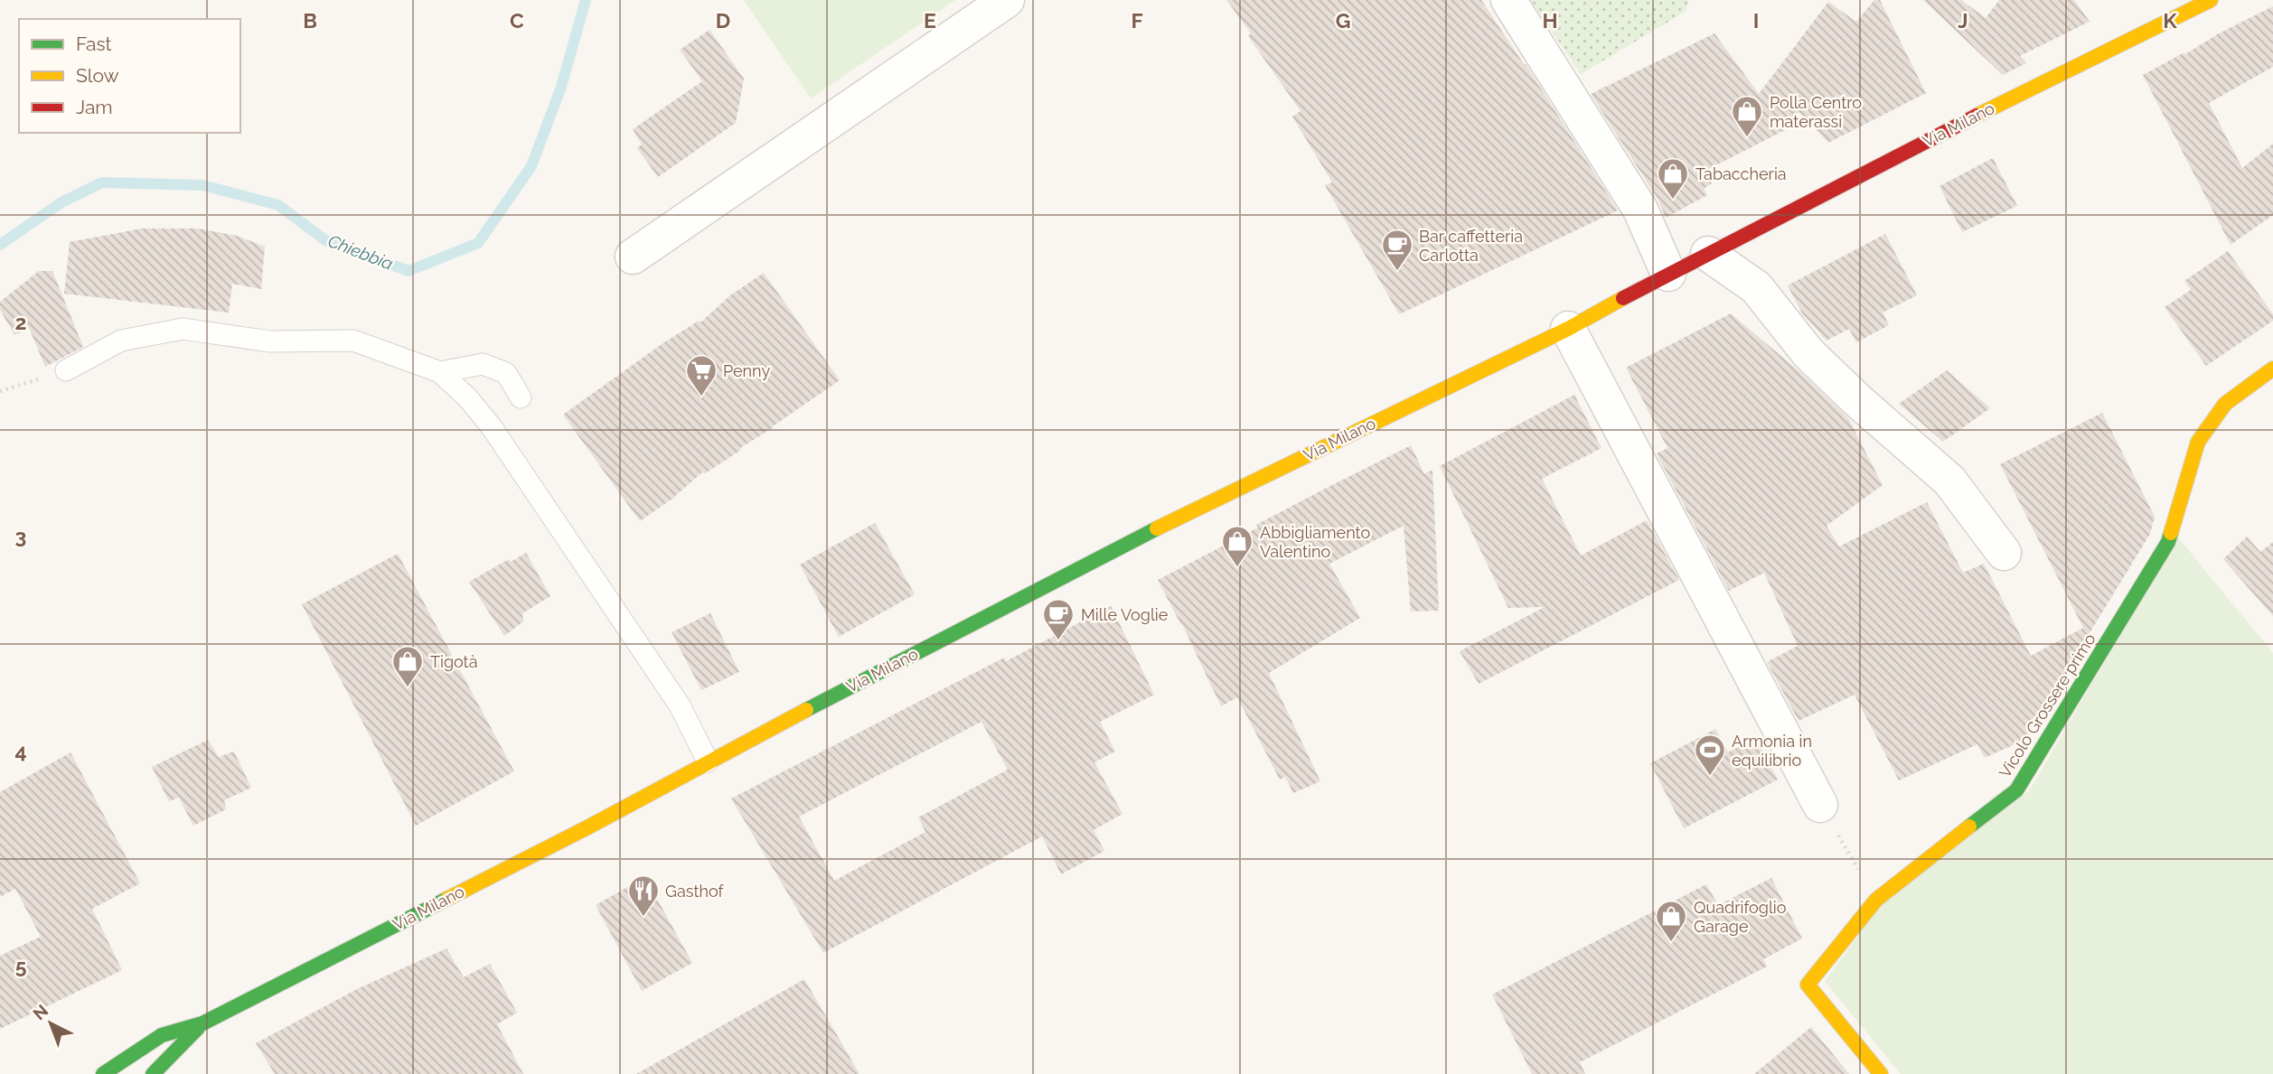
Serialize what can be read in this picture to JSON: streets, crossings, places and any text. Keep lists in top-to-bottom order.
{
  "streets": {
    "main road": ["Via Milano", "Vicolo Grossere primo"]
  },
  "water": ["Chiebbia"],
  "places": {
    "shop": [
      "Polla Centro materassi",
      "Tabaccheria",
      "Abbigliamento Valentino",
      "Tigotà",
      "Quadrifoglio Garage"
    ],
    "cafe": ["Bar caffetteria Carlotta", "Mille Voglie"],
    "supermarket": ["Penny"],
    "sports": ["Armonia in equilibrio"],
    "restaurant": ["Gasthof"]
  },
  "legend": ["Fast", "Slow", "Jam"],
  "north": "top left",
  "grid": {
    "columns": [
      "B",
      "C",
      "D",
      "E",
      "F",
      "G",
      "H",
      "I",
      "J",
      "K"
    ],
    "rows": [
      "2",
      "3",
      "4",
      "5"
    ]
  }
}
